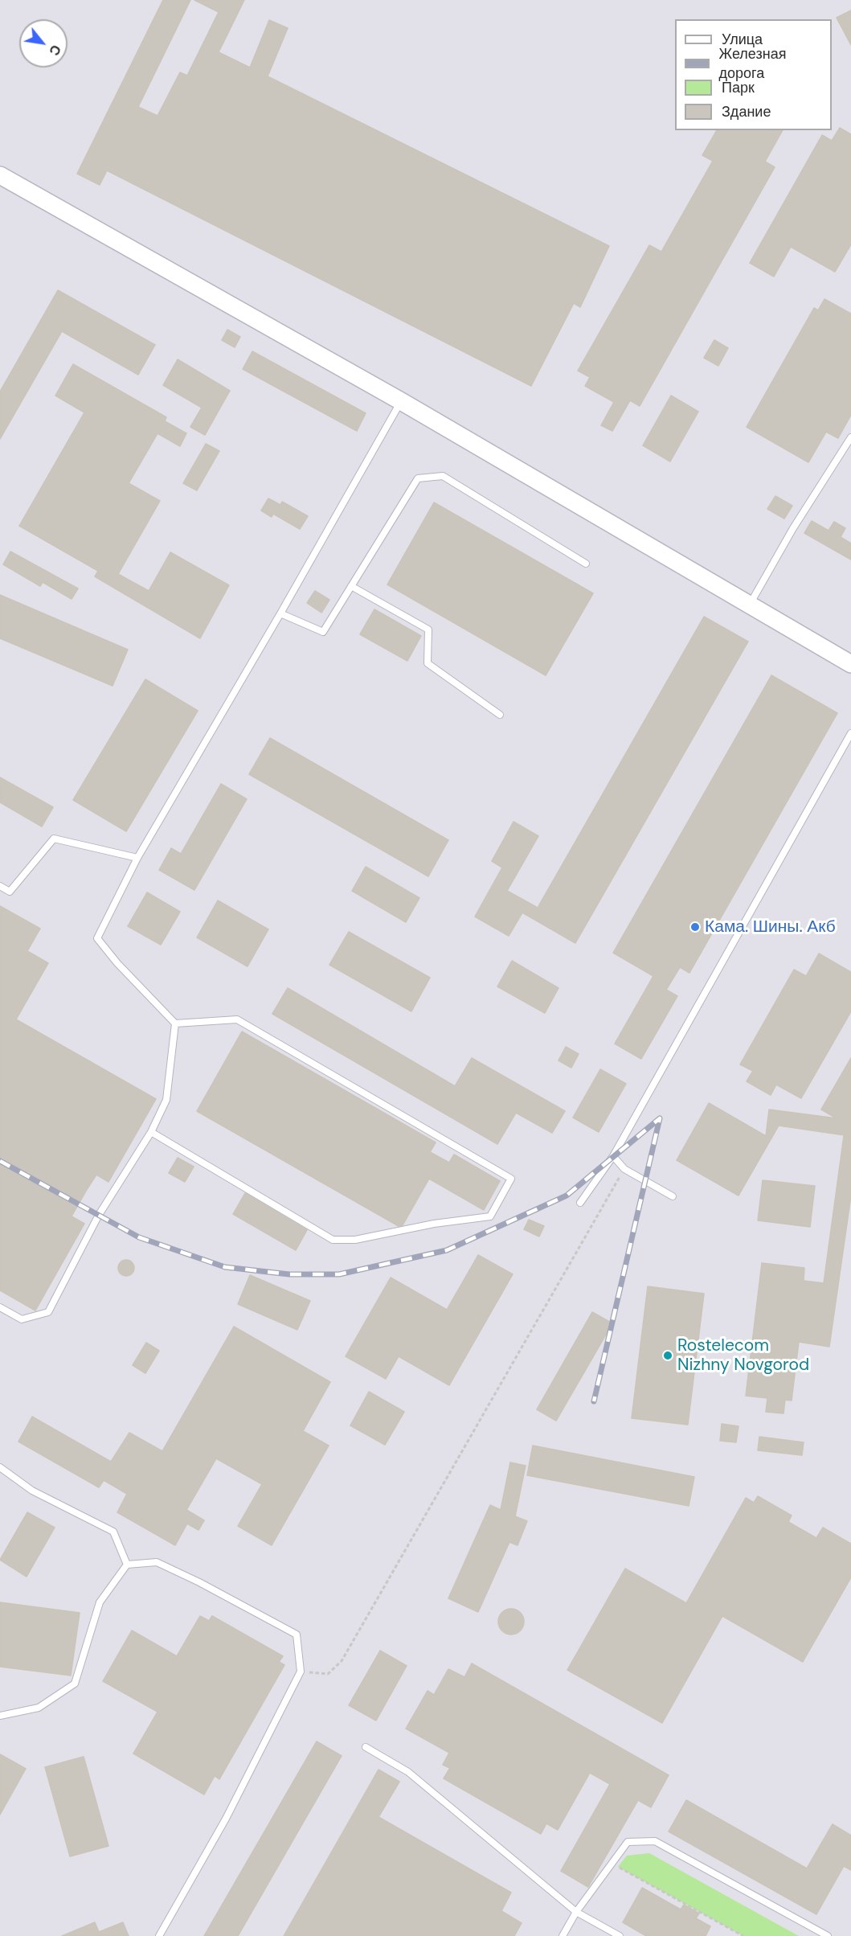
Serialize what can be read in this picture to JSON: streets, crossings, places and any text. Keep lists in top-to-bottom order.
{
  "places": ["Кама. Шины. Акб", "Rostelecom Nizhny Novgorod"],
  "legend": [
    "Улица",
    "Железная дорога",
    "Парк",
    "Здание"
  ],
  "north": "bottom right"
}
